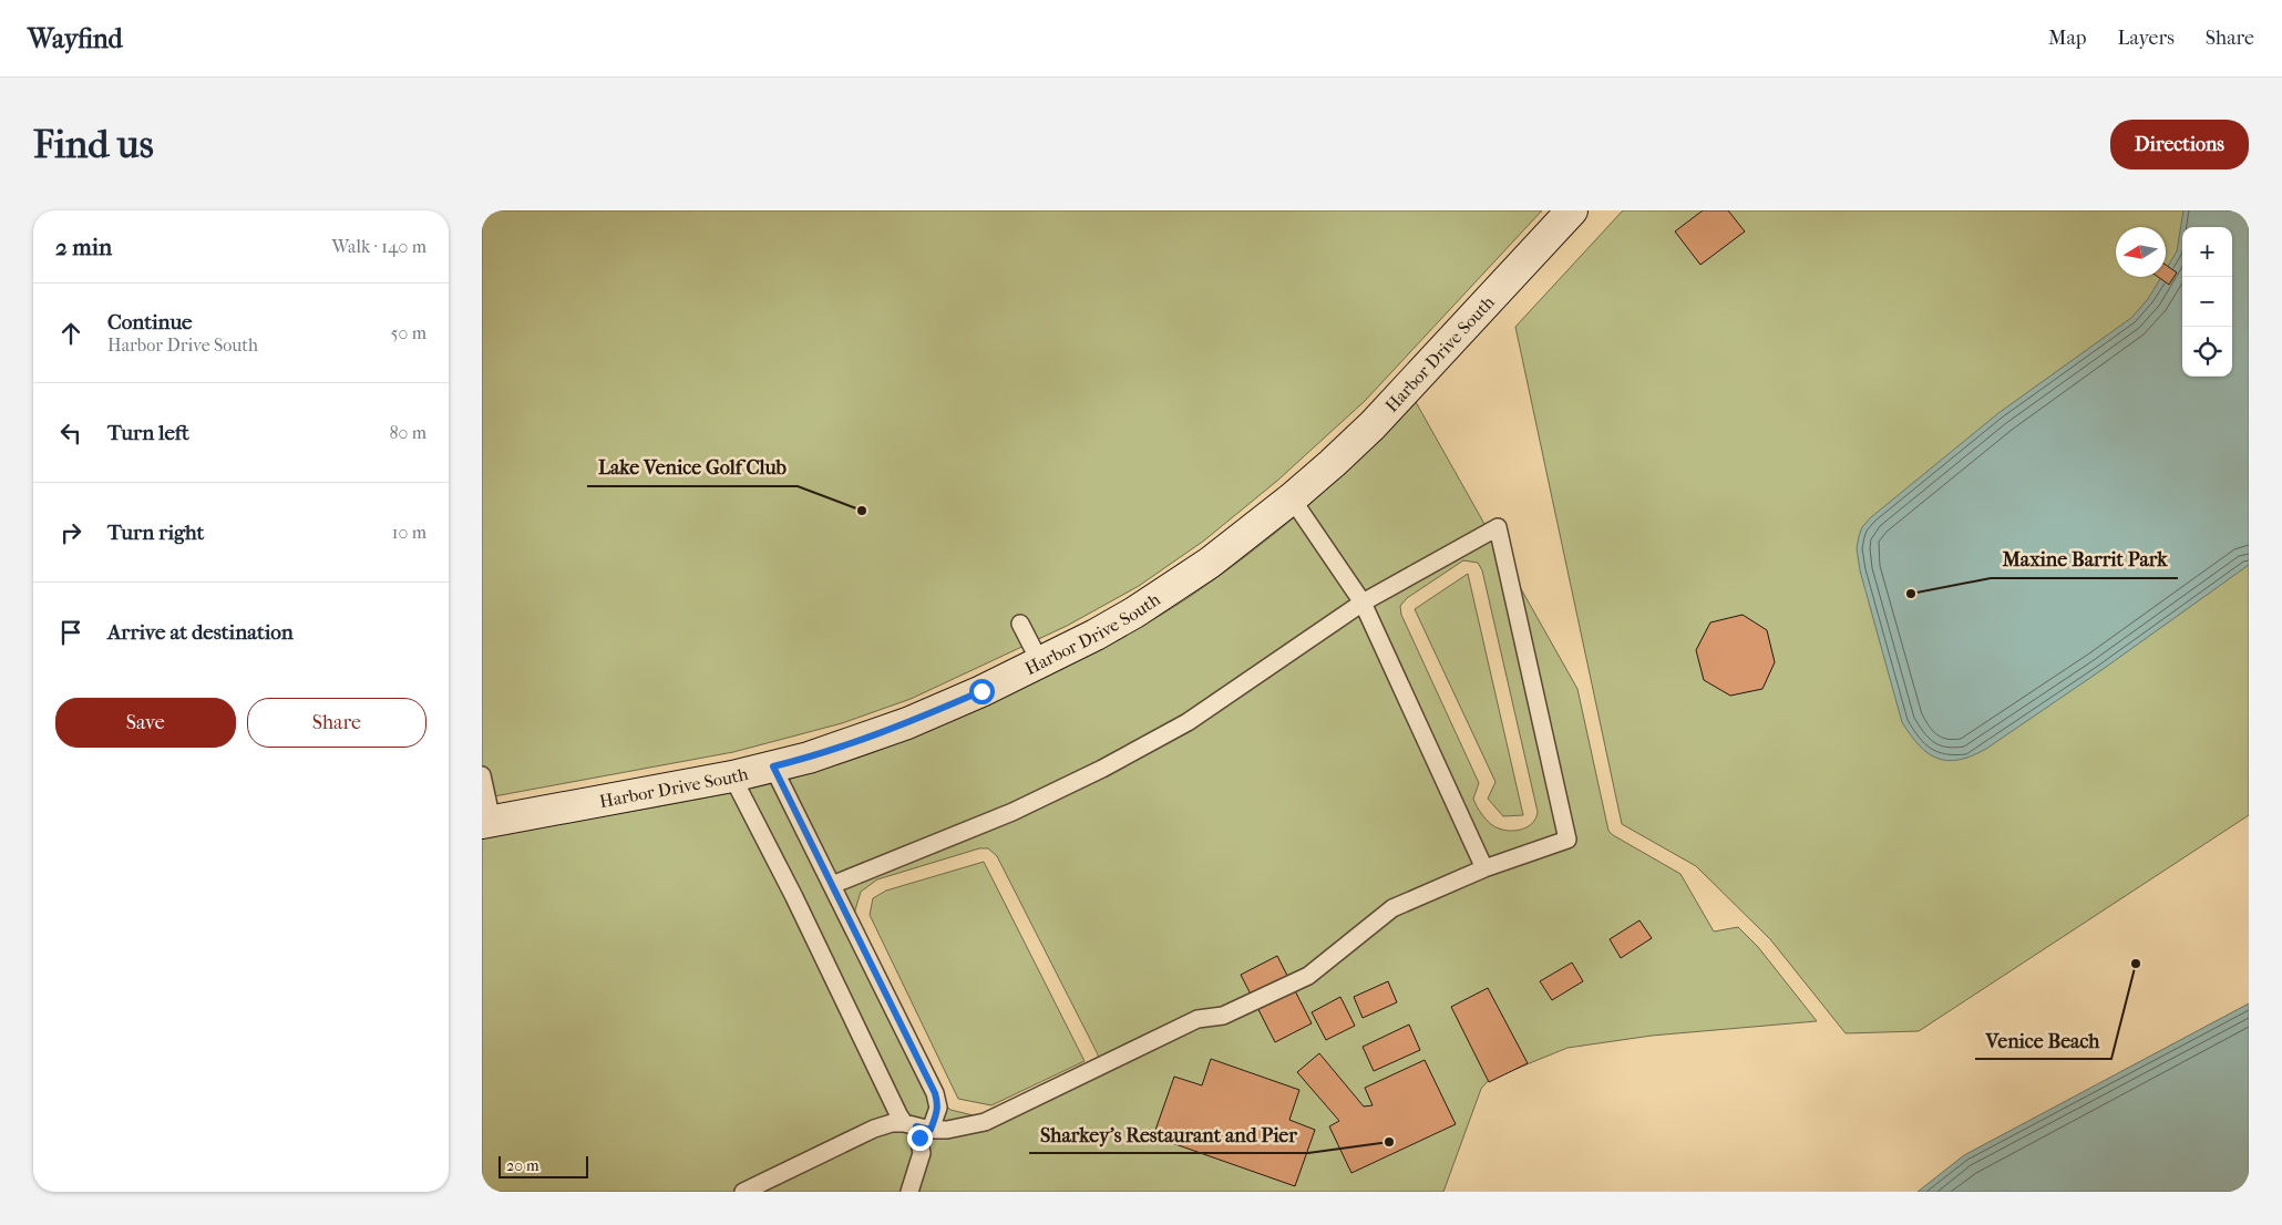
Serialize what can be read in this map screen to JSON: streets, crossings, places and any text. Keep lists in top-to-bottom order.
{
  "streets": {
    "street": ["Harbor Drive South"]
  },
  "places": [
    "Lake Venice Golf Club",
    "Maxine Barrit Park",
    "Venice Beach",
    "Sharkey's Restaurant and Pier"
  ],
  "scale_bar": "20 m",
  "north": "left",
  "page": {
    "header": "Wayfind",
    "nav": ["Map", "Layers", "Share"],
    "buttons": [
      "Directions",
      ["Save", "Share"]
    ],
    "title": "Find us",
    "heading": ["2 min", "Walk · 140 m"],
    "map_buttons": ["+", "−"],
    "list": [
      ["Continue", "Harbor Drive South", "50 m"],
      ["Turn left", "80 m"],
      ["Turn right", "10 m"],
      "Arrive at destination"
    ],
    "scale": "20 m"
  }
}
